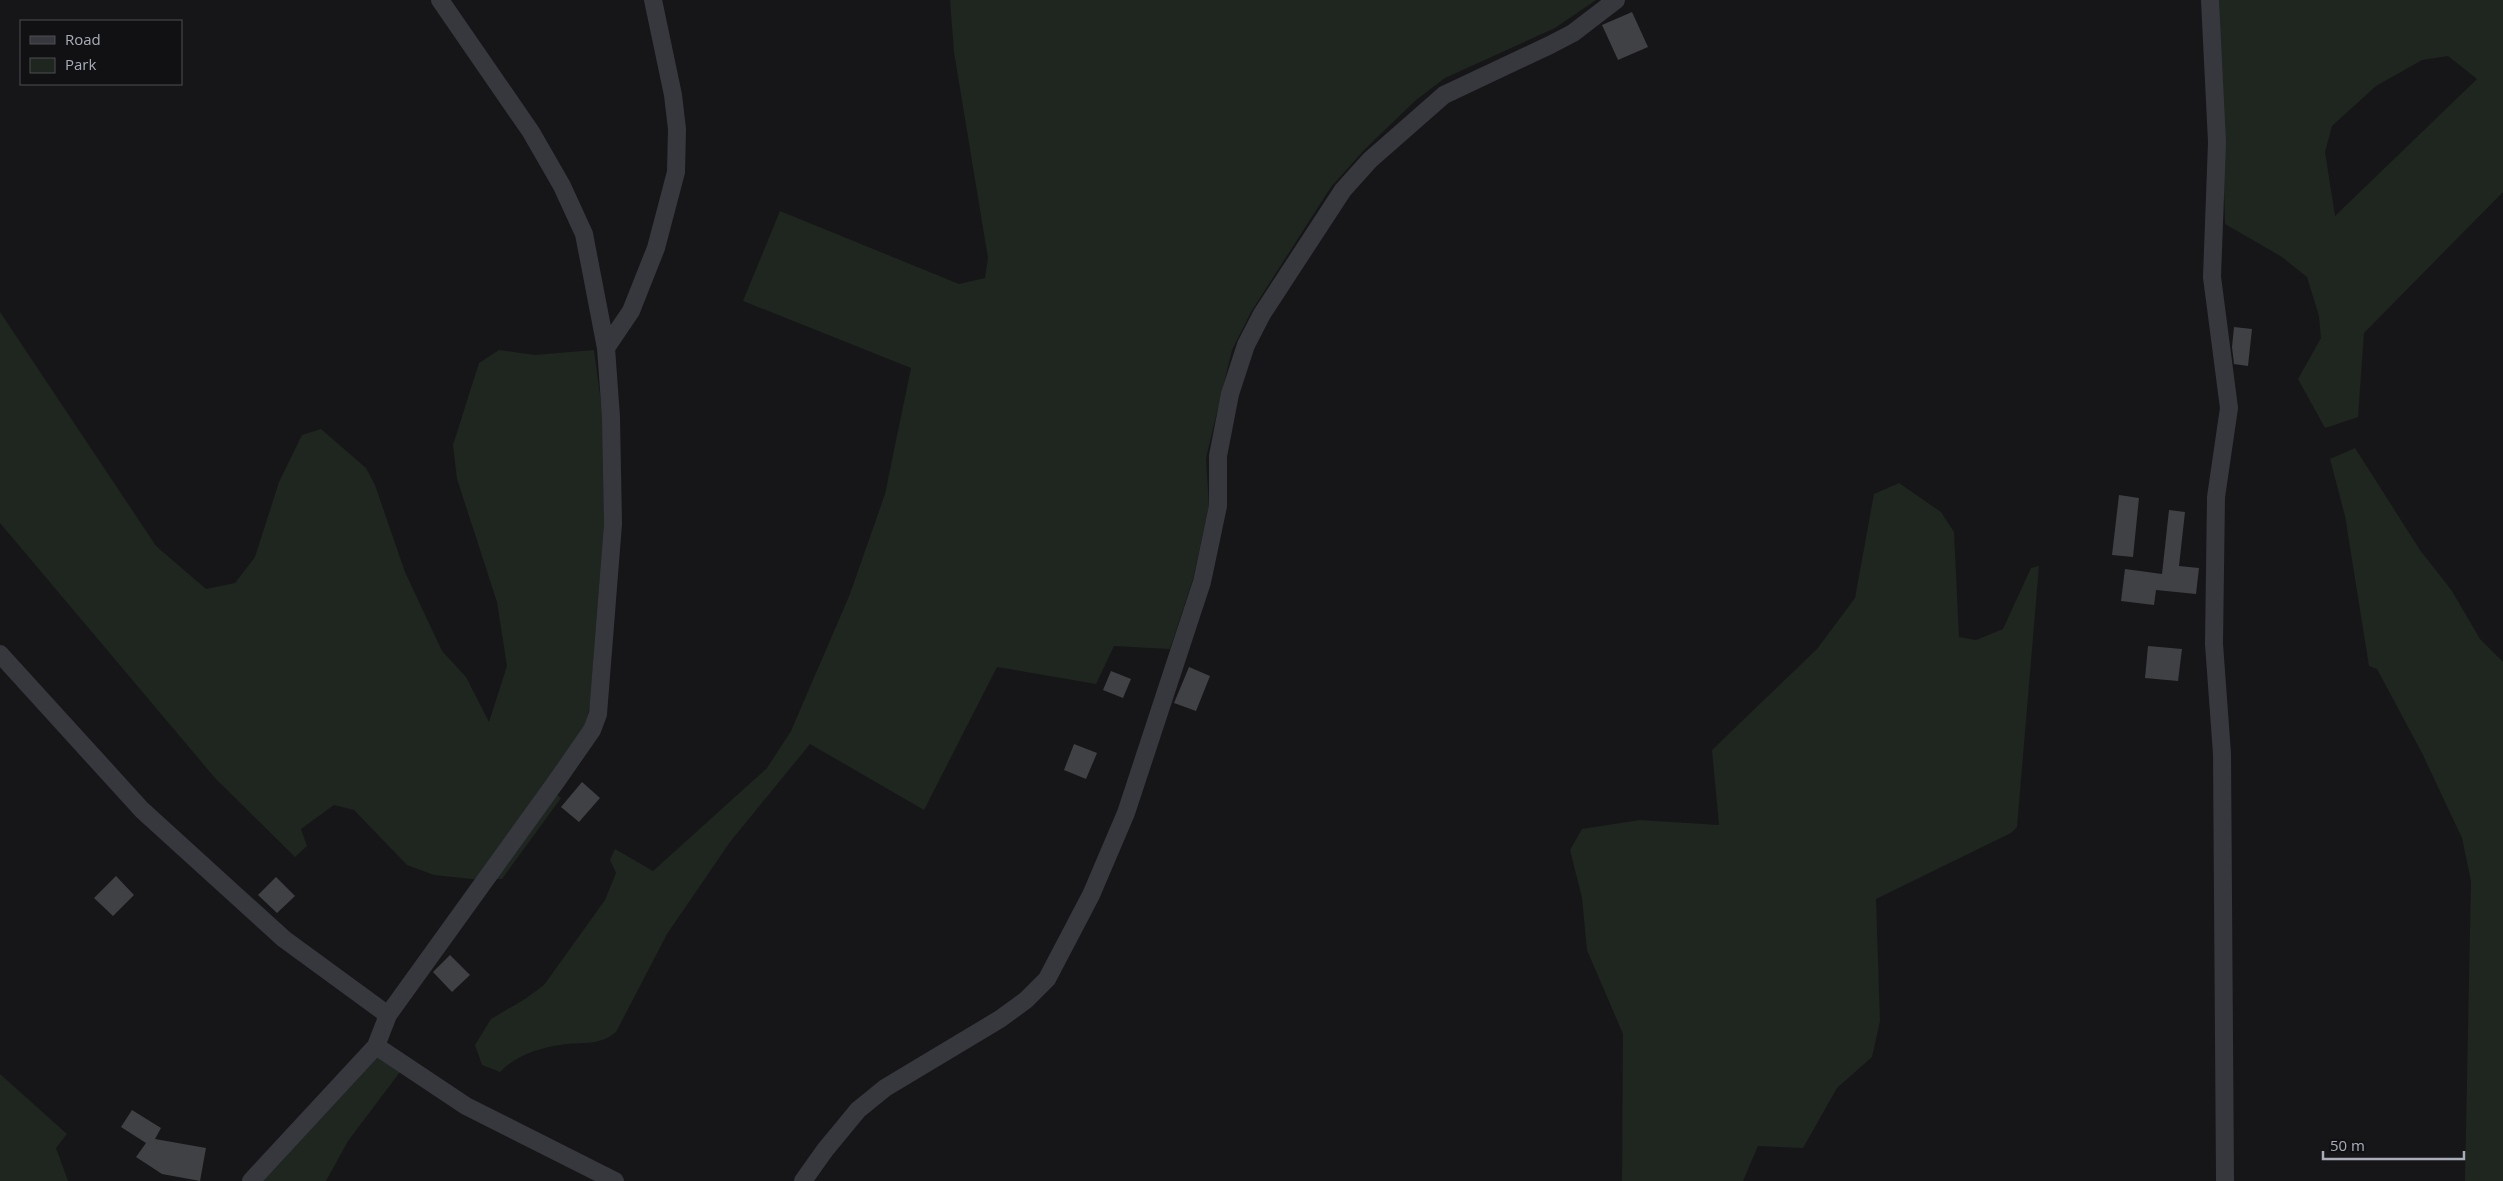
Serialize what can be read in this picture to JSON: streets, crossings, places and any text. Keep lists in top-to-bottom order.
{
  "legend": ["Road", "Park"],
  "scale_bar": "50 m"
}
